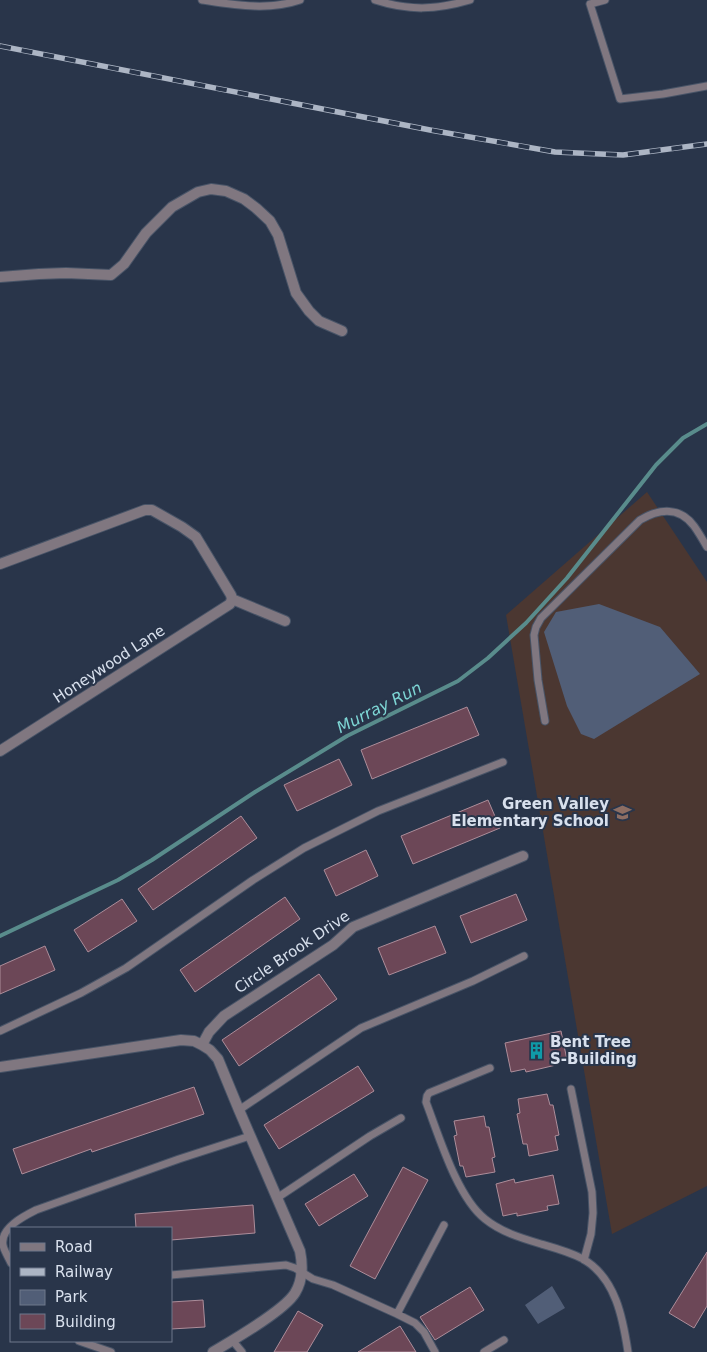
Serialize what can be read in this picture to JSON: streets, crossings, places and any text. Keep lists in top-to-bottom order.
{
  "streets": {
    "street": ["Honeywood Lane", "Circle Brook Drive"]
  },
  "water": ["Murray Run"],
  "places": {
    "school or university": ["Green Valley Elementary School"],
    "building": ["Bent Tree S-Building"]
  },
  "legend": [
    "Road",
    "Railway",
    "Park",
    "Building"
  ]
}
